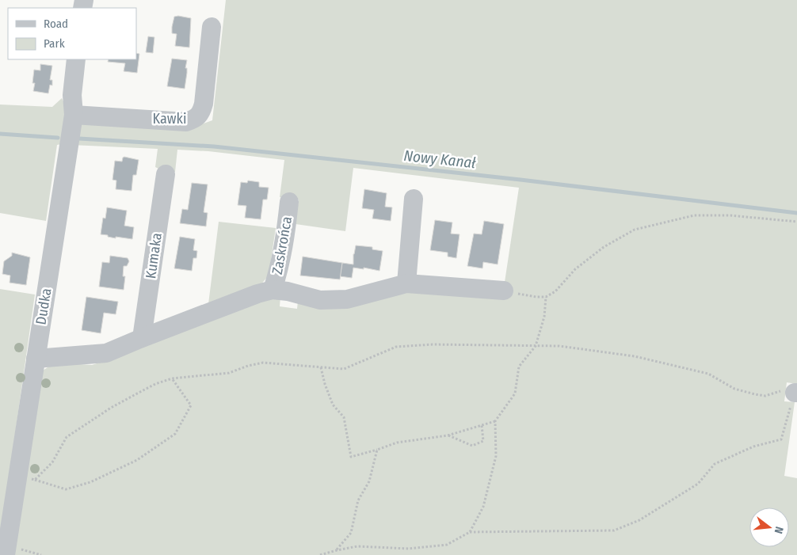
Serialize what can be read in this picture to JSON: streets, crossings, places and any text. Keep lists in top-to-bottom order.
{
  "streets": {
    "street": [
      "Kawki",
      "Zaskrońca",
      "Kumaka",
      "Dudka"
    ]
  },
  "crossings": [
    ["Kawki", "Dudka"]
  ],
  "water": ["Nowy Kanał"],
  "legend": ["Road", "Park"],
  "north": "right"
}
